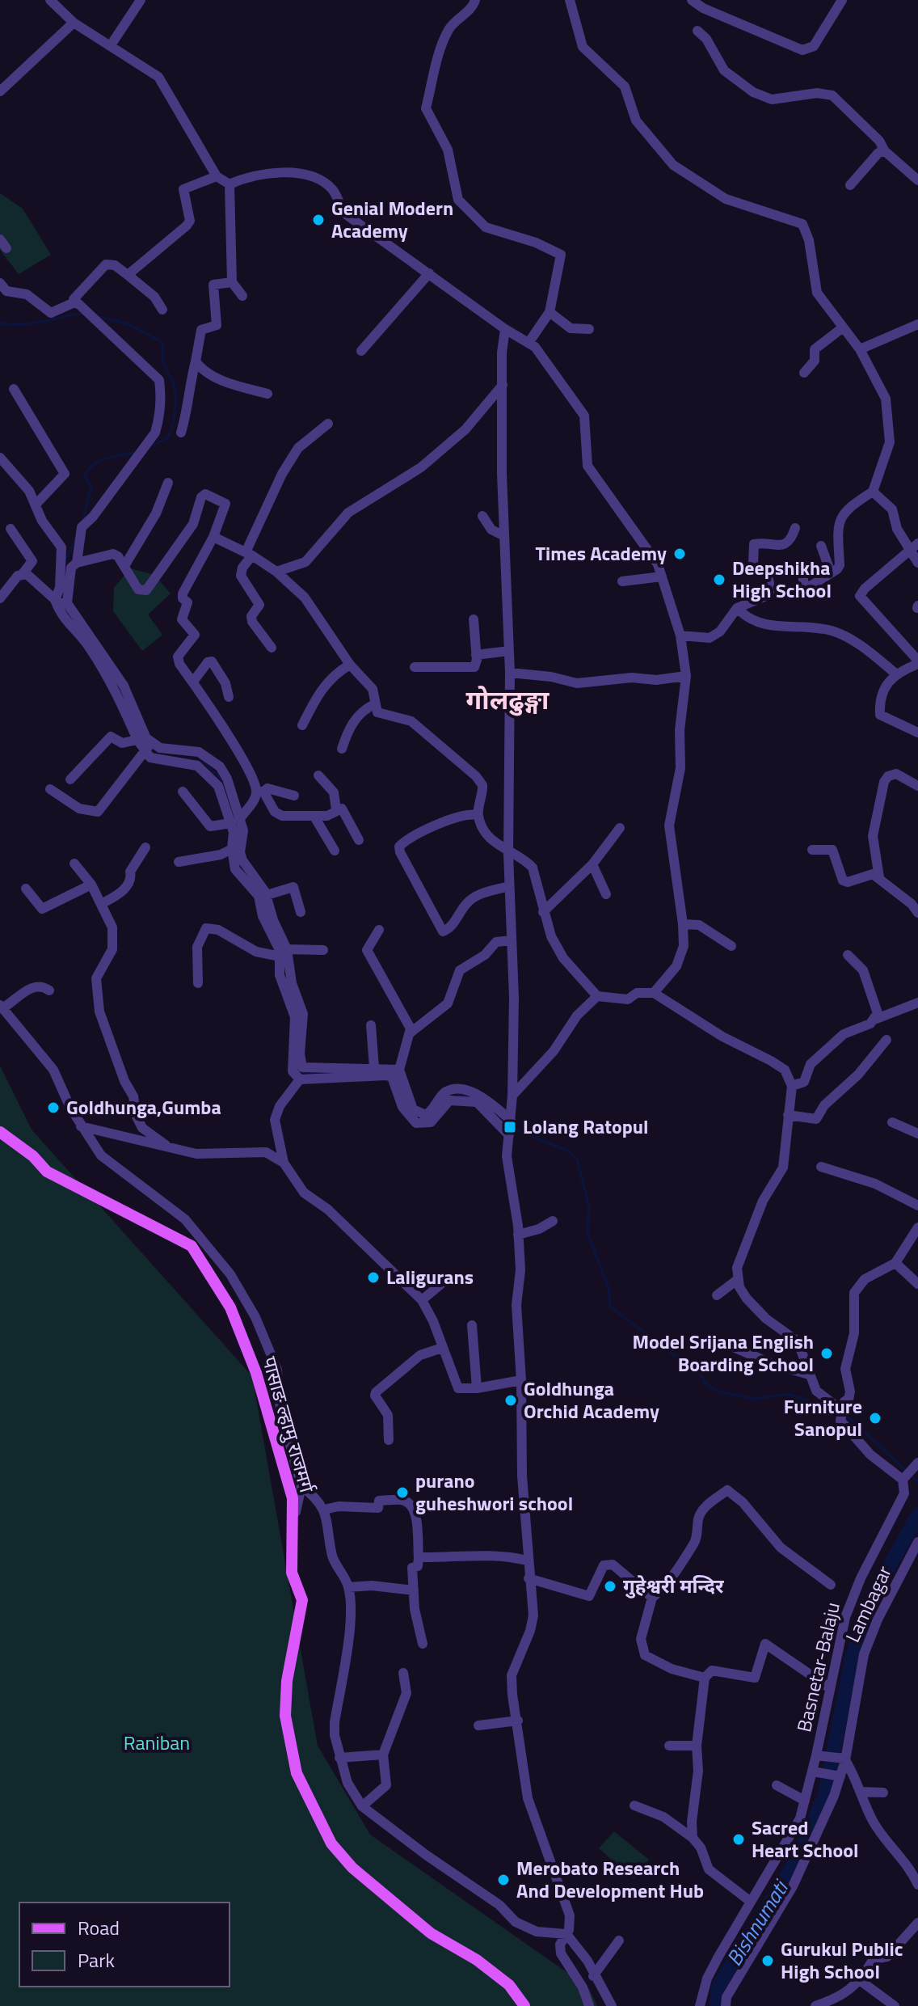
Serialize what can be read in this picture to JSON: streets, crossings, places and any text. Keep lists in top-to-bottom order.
{
  "streets": {
    "main road": ["पासाङ ल्हामु राजमर्ग"],
    "street": ["Lambagar", "Basnetar-Balaju"]
  },
  "districts": ["गोलढुङ्गा"],
  "water": ["Bishnumati"],
  "parks": ["Raniban"],
  "places": {
    "other": [
      "Genial Modern Academy",
      "Times Academy",
      "Deepshikha High School",
      "Goldhunga,Gumba",
      "Laligurans",
      "Model Srijana English Boarding School",
      "Goldhunga Orchid Academy",
      "Furniture Sanopul",
      "purano guheshwori school",
      "गुहेश्वरी मन्दिर",
      "Sacred Heart School",
      "Merobato Research And Development Hub",
      "Gurukul Public High School"
    ],
    "transit": ["Lolang Ratopul"]
  },
  "legend": ["Road", "Park"]
}
